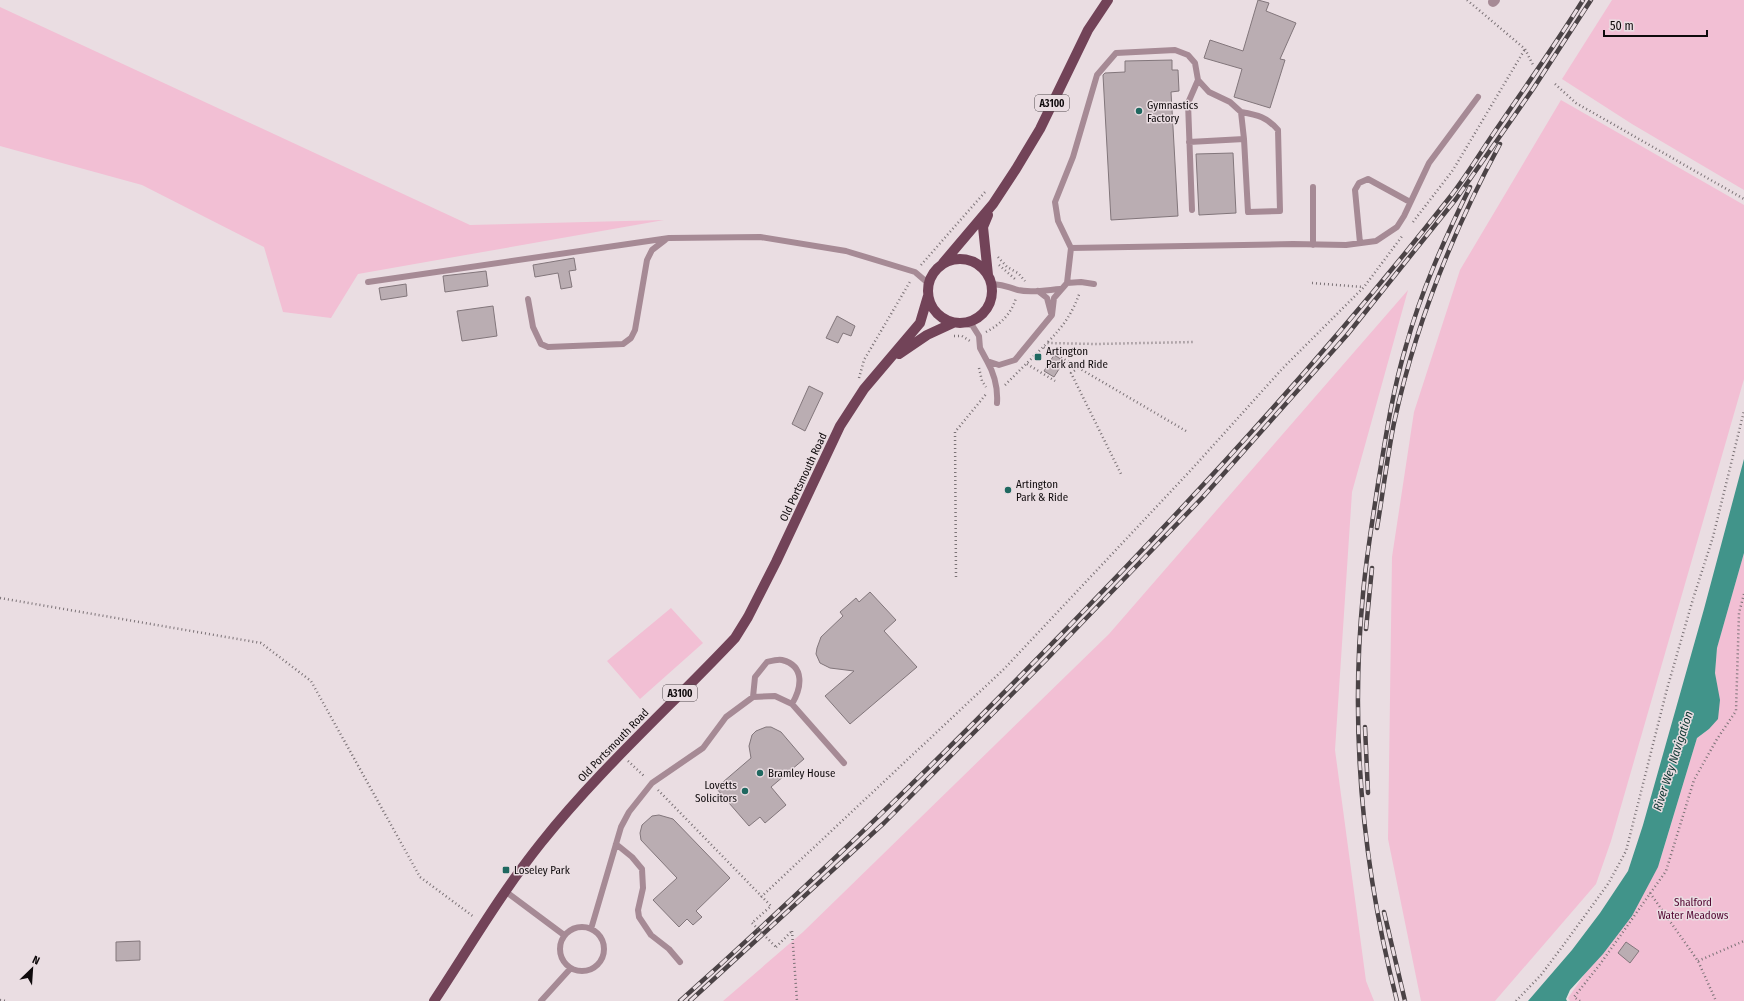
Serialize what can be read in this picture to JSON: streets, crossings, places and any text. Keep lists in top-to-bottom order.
{
  "streets": {
    "main road": ["A3100", "Old Portsmouth Road"]
  },
  "crossings": [
    ["A3100", "Old Portsmouth Road"]
  ],
  "water": ["River Wey Navigation"],
  "parks": ["Shalford Water Meadows"],
  "places": {
    "other": [
      "Gymnastics Factory",
      "Artington Park & Ride",
      "Bramley House",
      "Lovetts Solicitors"
    ],
    "transit": ["Artington Park and Ride", "Loseley Park"]
  },
  "scale_bar": "50 m",
  "north": "top right"
}
